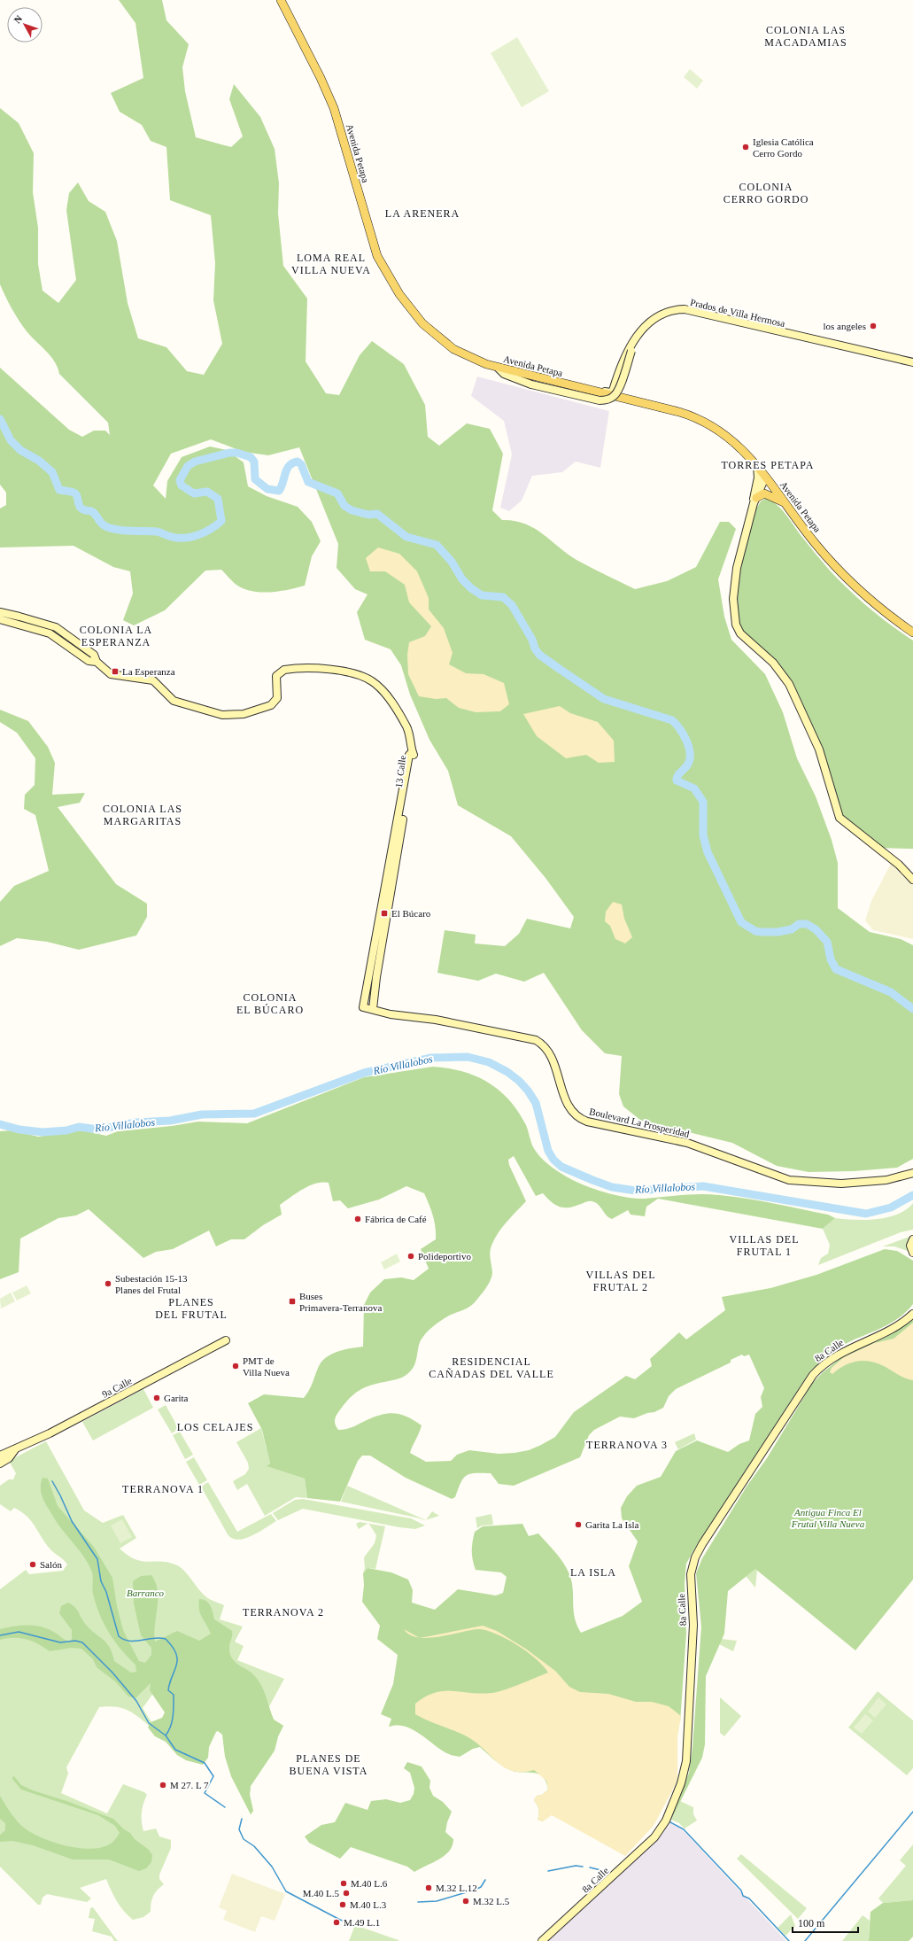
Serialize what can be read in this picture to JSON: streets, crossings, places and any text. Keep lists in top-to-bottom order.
{
  "streets": {
    "main road": [
      "Avenida Petapa",
      "Prados de Villa Hermosa",
      "13 Calle",
      "Boulevard La Prosperidad",
      "8a Calle",
      "9a Calle"
    ]
  },
  "crossings": [
    ["Avenida Petapa", "Prados de Villa Hermosa"],
    ["13 Calle", "Boulevard La Prosperidad"]
  ],
  "districts": [
    "COLONIA LAS MACADAMIAS",
    "COLONIA CERRO GORDO",
    "LA ARENERA",
    "LOMA REAL VILLA NUEVA",
    "TORRES PETAPA",
    "COLONIA LA ESPERANZA",
    "COLONIA LAS MARGARITAS",
    "COLONIA EL BÚCARO",
    "VILLAS DEL FRUTAL 1",
    "VILLAS DEL FRUTAL 2",
    "PLANES DEL FRUTAL",
    "RESIDENCIAL CAÑADAS DEL VALLE",
    "LOS CELAJES",
    "TERRANOVA 3",
    "TERRANOVA 1",
    "LA ISLA",
    "TERRANOVA 2",
    "PLANES DE BUENA VISTA"
  ],
  "water": ["Río Villalobos"],
  "parks": ["Antigua Finca El Frutal Villa Nueva", "Barranco"],
  "places": {
    "other": [
      "Iglesia Católica Cerro Gordo",
      "los angeles",
      "Fábrica de Café",
      "Polideportivo",
      "Subestación 15-13 Planes del Frutal",
      "PMT de Villa Nueva",
      "Garita",
      "Garita La Isla",
      "Salón",
      "M 27. L 7",
      "M.40 L.6",
      "M.32 L.12",
      "M.40 L.5",
      "M.32 L.5",
      "M.40 L.3",
      "M.49 L.1"
    ],
    "transit": ["La Esperanza", "El Búcaro", "Buses Primavera-Terranova"]
  },
  "scale_bar": "100 m",
  "north": "top left"
}
